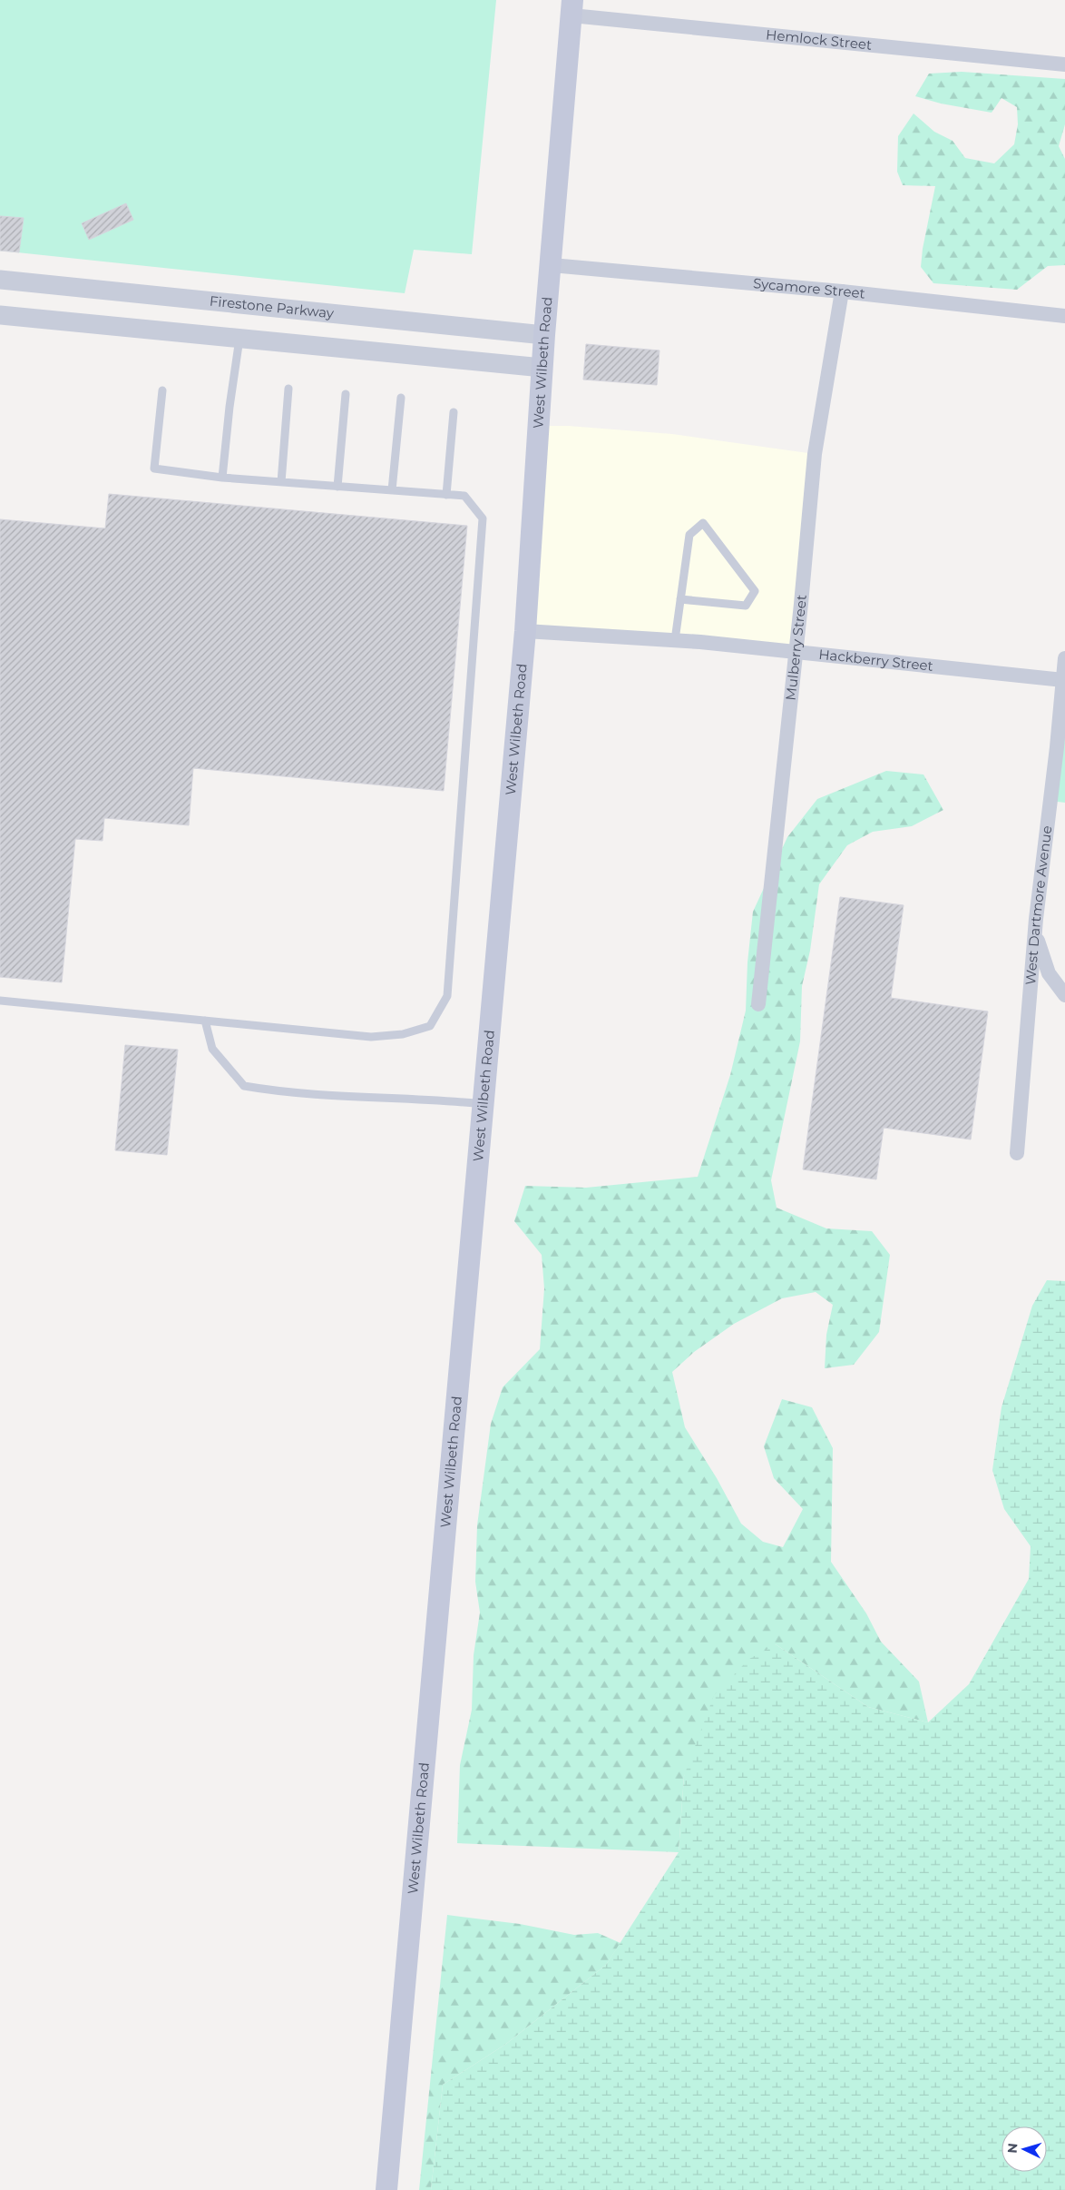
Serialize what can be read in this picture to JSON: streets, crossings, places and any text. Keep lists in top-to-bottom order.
{
  "streets": {
    "main road": ["West Wilbeth Road"],
    "street": [
      "Hemlock Street",
      "Sycamore Street",
      "Firestone Parkway",
      "Mulberry Street",
      "Hackberry Street",
      "West Dartmore Avenue"
    ]
  },
  "crossings": [
    ["Hemlock Street", "West Wilbeth Road"],
    ["Sycamore Street", "West Wilbeth Road"],
    ["Sycamore Street", "Mulberry Street"],
    ["Firestone Parkway", "West Wilbeth Road"],
    ["West Wilbeth Road", "Hackberry Street"],
    ["Mulberry Street", "Hackberry Street"],
    ["Hackberry Street", "West Dartmore Avenue"]
  ],
  "north": "left"
}
